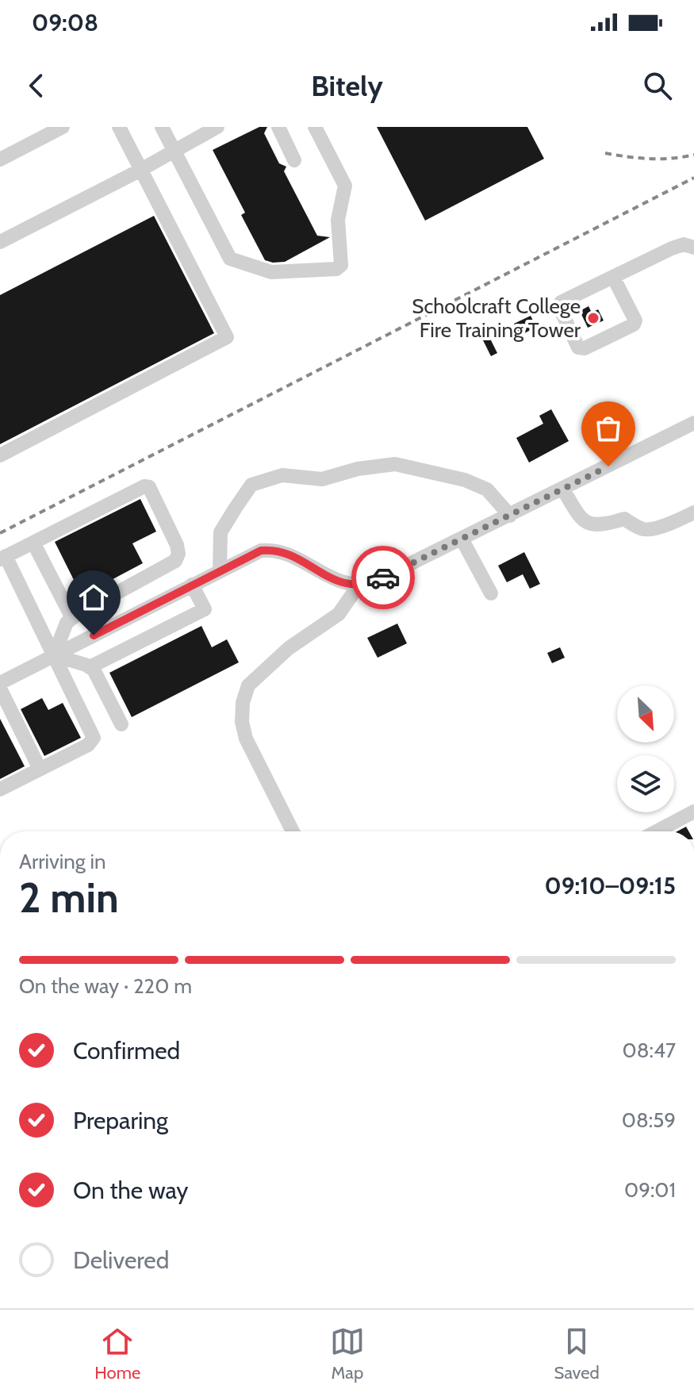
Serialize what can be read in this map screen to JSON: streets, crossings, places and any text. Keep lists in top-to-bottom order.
{
  "places": ["Schoolcraft College Fire Training Tower"],
  "north": "bottom right",
  "page": {
    "status": "09:08",
    "header": "Bitely",
    "heading": ["2 min", "Arriving in", "09:10–09:15"],
    "bar": "On the way · 220 m",
    "list": [
      ["Confirmed", "08:47"],
      ["Preparing", "08:59"],
      ["On the way", "09:01"],
      "Delivered"
    ],
    "tabs": ["Home", "Map", "Saved"]
  }
}
